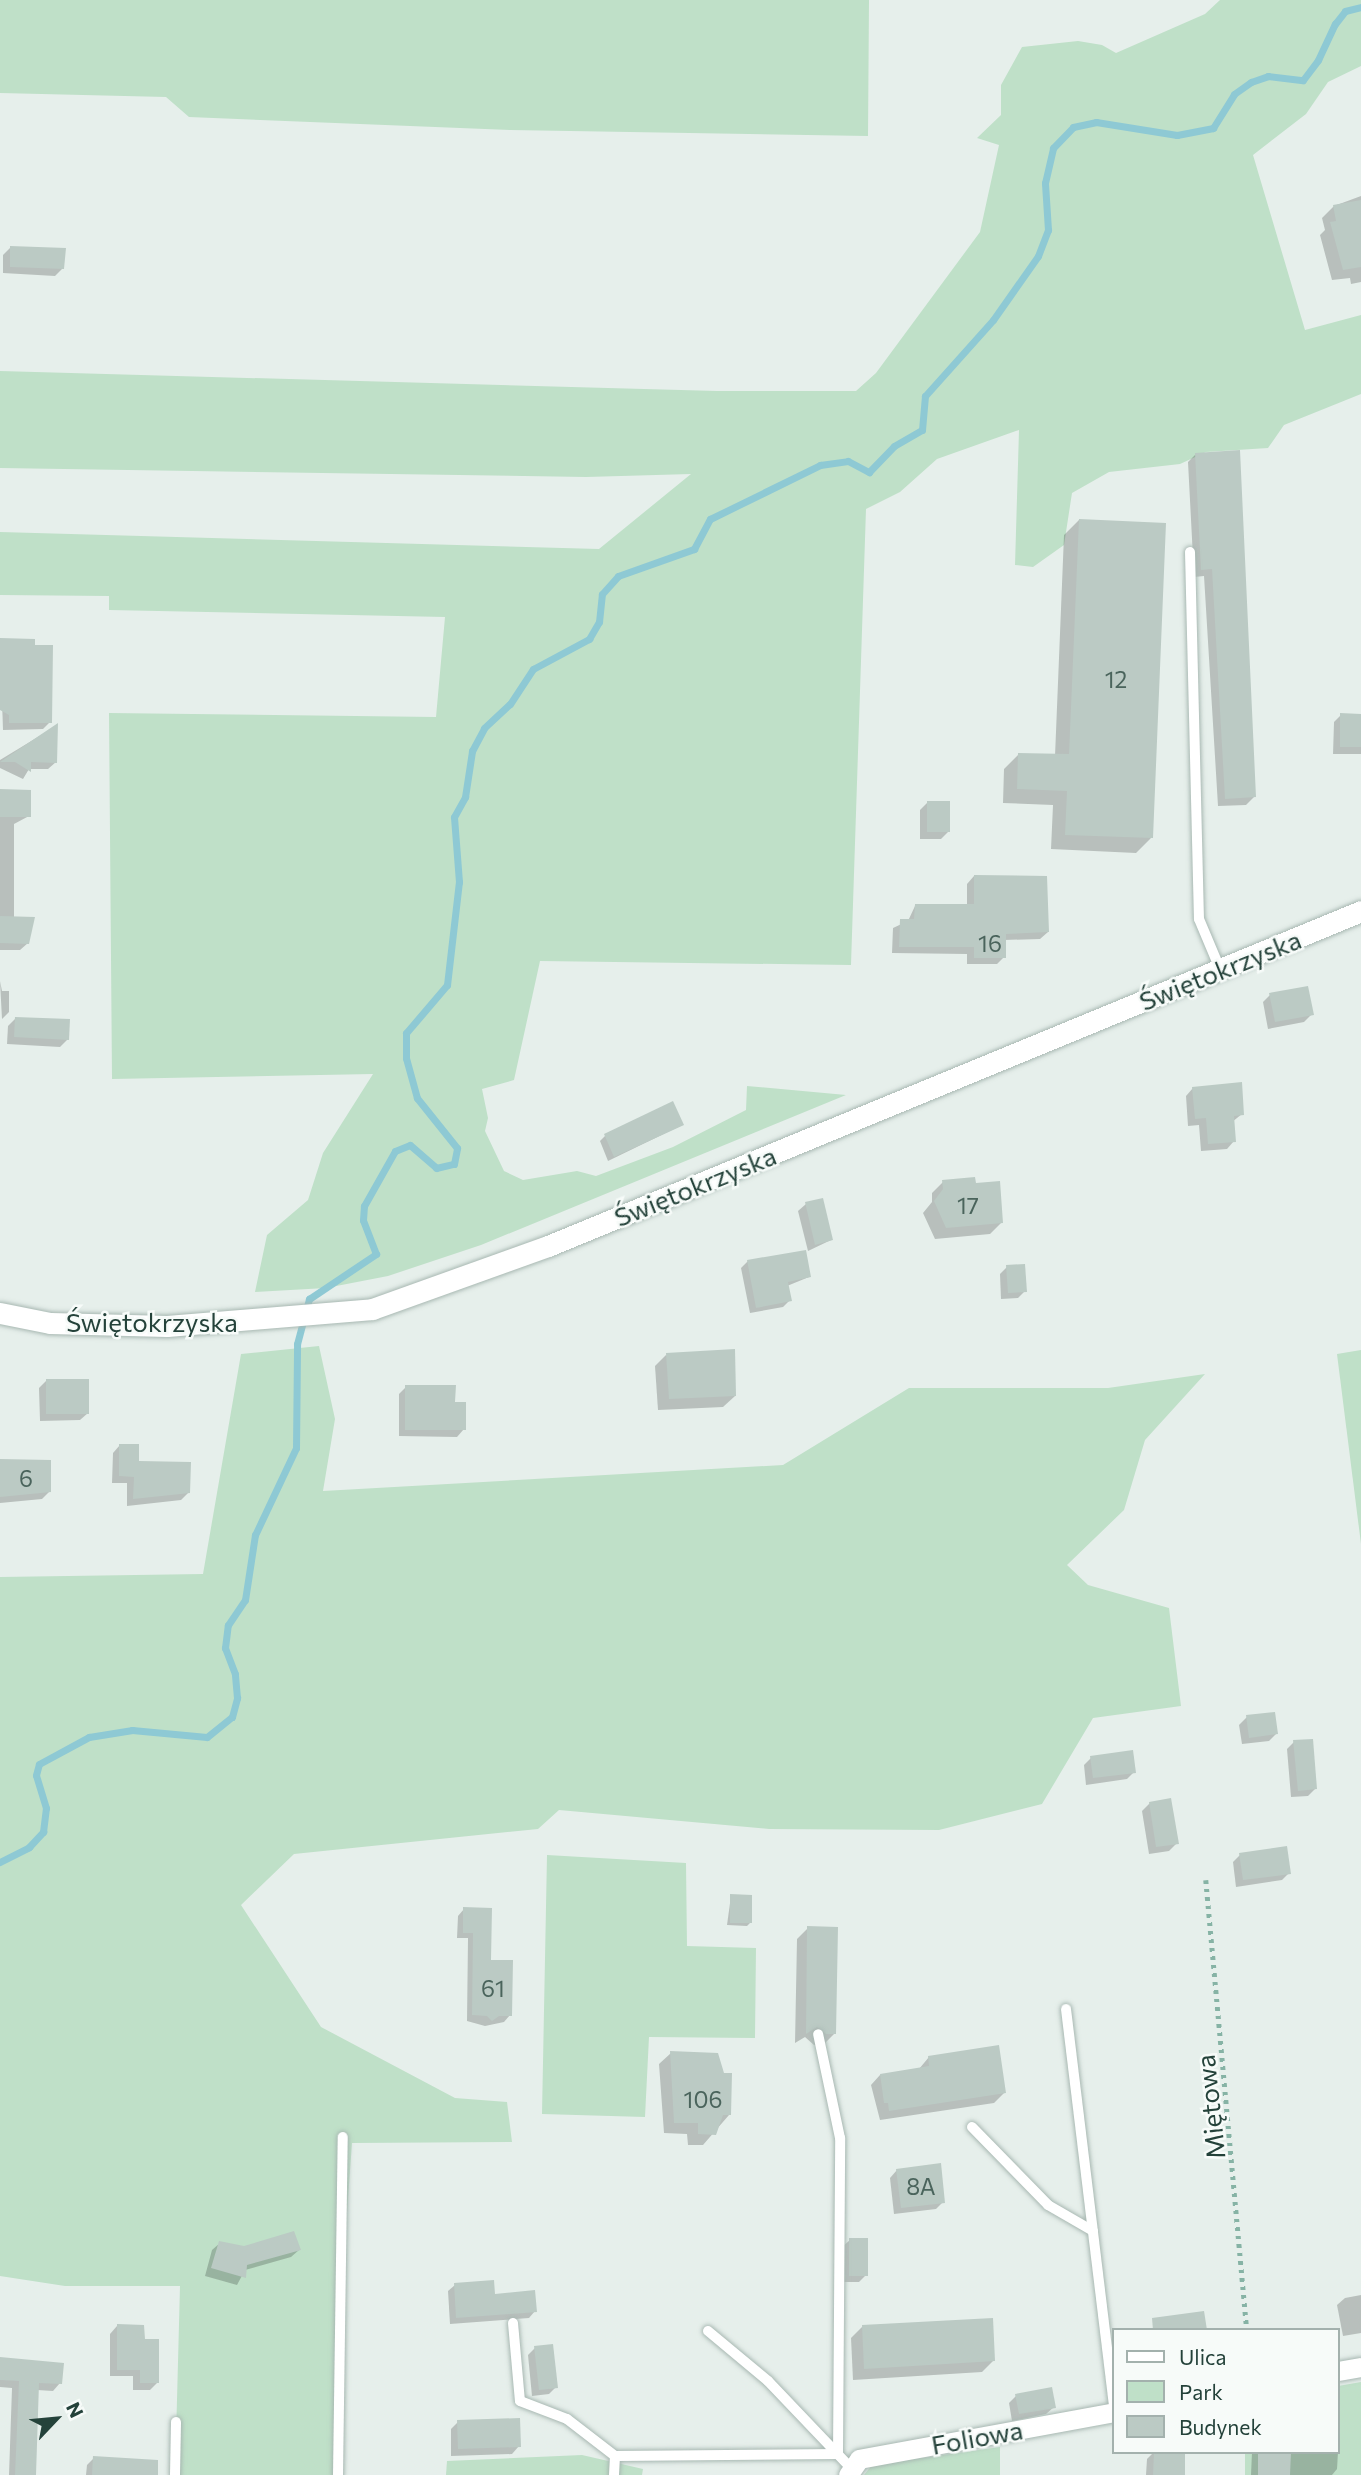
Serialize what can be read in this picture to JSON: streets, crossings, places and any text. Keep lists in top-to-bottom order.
{
  "streets": {
    "street": ["Świętokrzyska", "Foliowa"],
    "path": ["Miętowa"]
  },
  "house_numbers": [
    "12",
    "16",
    "17",
    "6",
    "61",
    "106",
    "8A"
  ],
  "legend": ["Ulica", "Park", "Budynek"],
  "north": "top right"
}
